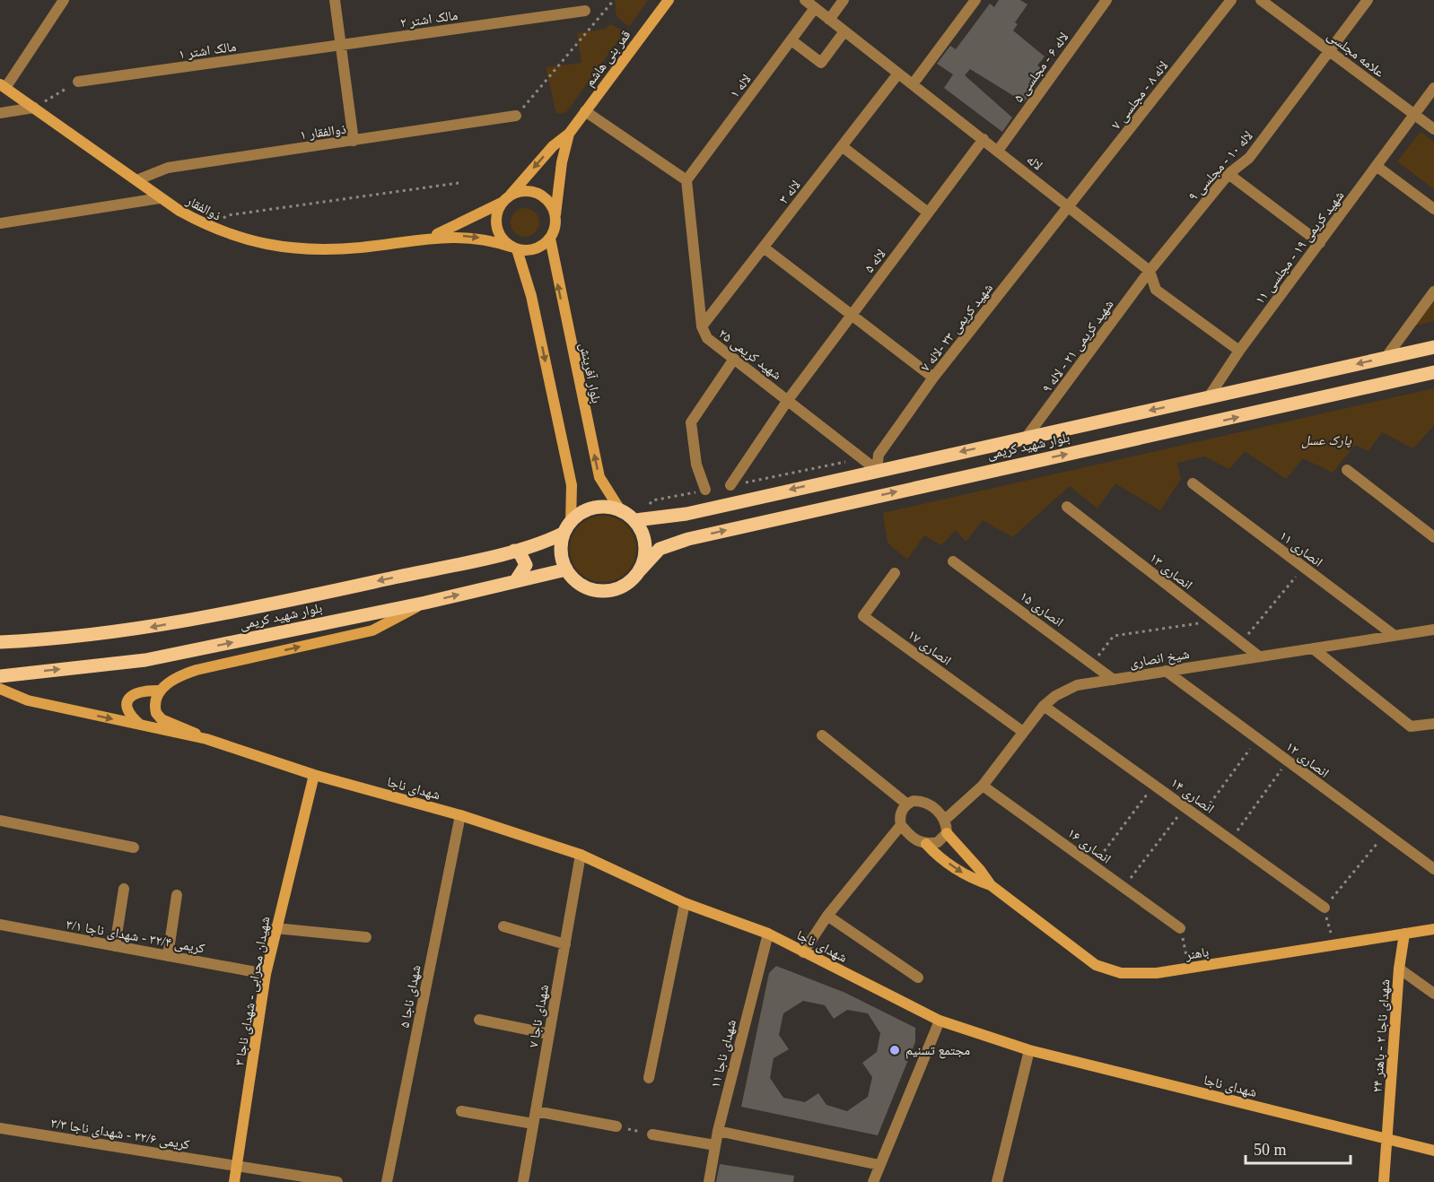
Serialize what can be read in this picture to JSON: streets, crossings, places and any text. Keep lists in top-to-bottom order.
{
  "streets": {
    "main road": ["بلوار شهید کریمی"],
    "street": [
      "مالک اشتر ۲",
      "مالک اشتر ۱",
      "علامه مجلسی",
      "قمر بنی هاشم",
      "لاله ۶ - مجلسی ۵",
      "لاله ۱",
      "لاله ۸ - مجلسی ۷",
      "ذوالفقار ۱",
      "لاله",
      "لاله ۱۰ - مجلسی ۹",
      "لاله ۳",
      "ذوالفقار",
      "شهید کریمی ۱۹ - مجلسی ۱۱",
      "لاله ۵",
      "شهید کریمی ۲۳ -لاله ۷",
      "شهید کریمی ۲۱ - لاله ۹",
      "شهید کریمی ۲۵",
      "بلوار آفرینش",
      "انصاری ۱۱",
      "انصاری ۱۳",
      "انصاری ۱۵",
      "انصاری ۱۷",
      "شیخ انصاری",
      "انصاری ۱۲",
      "شهدای ناجا",
      "انصاری ۱۴",
      "انصاری ۱۶",
      "کریمی ۳۲/۴ - شهدای ناجا ۳/۱",
      "باهنر",
      "شهیدان محرابی - شهدای ناجا ۳",
      "شهدای ناجا ۵",
      "شهدای ناجا ۷",
      "شهدای ناجا ۲ - باهنر ۲۴",
      "شهدای ناجا ۱۱",
      "کریمی ۳۲/۶ - شهدای ناجا ۳/۳"
    ]
  },
  "crossings": [
    ["مالک اشتر ۲", "مالک اشتر ۱"],
    ["علامه مجلسی", "لاله ۱۰ - مجلسی ۹"],
    ["علامه مجلسی", "شهید کریمی ۱۹ - مجلسی ۱۱"],
    ["لاله ۶ - مجلسی ۵", "لاله"],
    ["لاله ۱", "لاله"],
    ["لاله ۱", "شهید کریمی ۲۵"],
    ["لاله ۸ - مجلسی ۷", "لاله"],
    ["لاله ۸ - مجلسی ۷", "شهید کریمی ۲۳ -لاله ۷"],
    ["ذوالفقار ۱", "ذوالفقار"],
    ["لاله", "لاله ۱۰ - مجلسی ۹"],
    ["لاله", "لاله ۳"],
    ["لاله", "شهید کریمی ۱۹ - مجلسی ۱۱"],
    ["لاله", "لاله ۵"],
    ["لاله", "شهید کریمی ۲۳ -لاله ۷"],
    ["لاله", "شهید کریمی ۲۱ - لاله ۹"],
    ["لاله ۱۰ - مجلسی ۹", "شهید کریمی ۲۱ - لاله ۹"],
    ["لاله ۳", "شهید کریمی ۲۵"],
    ["شهید کریمی ۱۹ - مجلسی ۱۱", "بلوار شهید کریمی"],
    ["لاله ۵", "شهید کریمی ۲۵"],
    ["شهید کریمی ۲۳ -لاله ۷", "شهید کریمی ۲۵"],
    ["شهید کریمی ۲۳ -لاله ۷", "بلوار شهید کریمی"],
    ["شهید کریمی ۲۱ - لاله ۹", "بلوار شهید کریمی"],
    ["شهید کریمی ۲۵", "بلوار شهید کریمی"],
    ["بلوار آفرینش", "بلوار شهید کریمی"],
    ["انصاری ۱۱", "شیخ انصاری"],
    ["انصاری ۱۳", "شیخ انصاری"],
    ["انصاری ۱۵", "شیخ انصاری"],
    ["انصاری ۱۷", "شیخ انصاری"],
    ["شیخ انصاری", "انصاری ۱۲"],
    ["شیخ انصاری", "انصاری ۱۴"],
    ["شیخ انصاری", "انصاری ۱۶"],
    ["شیخ انصاری", "باهنر"],
    ["شهدای ناجا", "شهیدان محرابی - شهدای ناجا ۳"],
    ["شهدای ناجا", "شهدای ناجا ۵"],
    ["شهدای ناجا", "شهدای ناجا ۷"],
    ["شهدای ناجا", "شهدای ناجا ۲ - باهنر ۲۴"],
    ["شهدای ناجا", "شهدای ناجا ۱۱"],
    ["کریمی ۳۲/۴ - شهدای ناجا ۳/۱", "شهیدان محرابی - شهدای ناجا ۳"],
    ["باهنر", "شهدای ناجا ۲ - باهنر ۲۴"],
    ["شهیدان محرابی - شهدای ناجا ۳", "کریمی ۳۲/۶ - شهدای ناجا ۳/۳"]
  ],
  "parks": ["پارک عسل"],
  "places": ["مجتمع تسنیم"],
  "scale_bar": "50 m"
}
